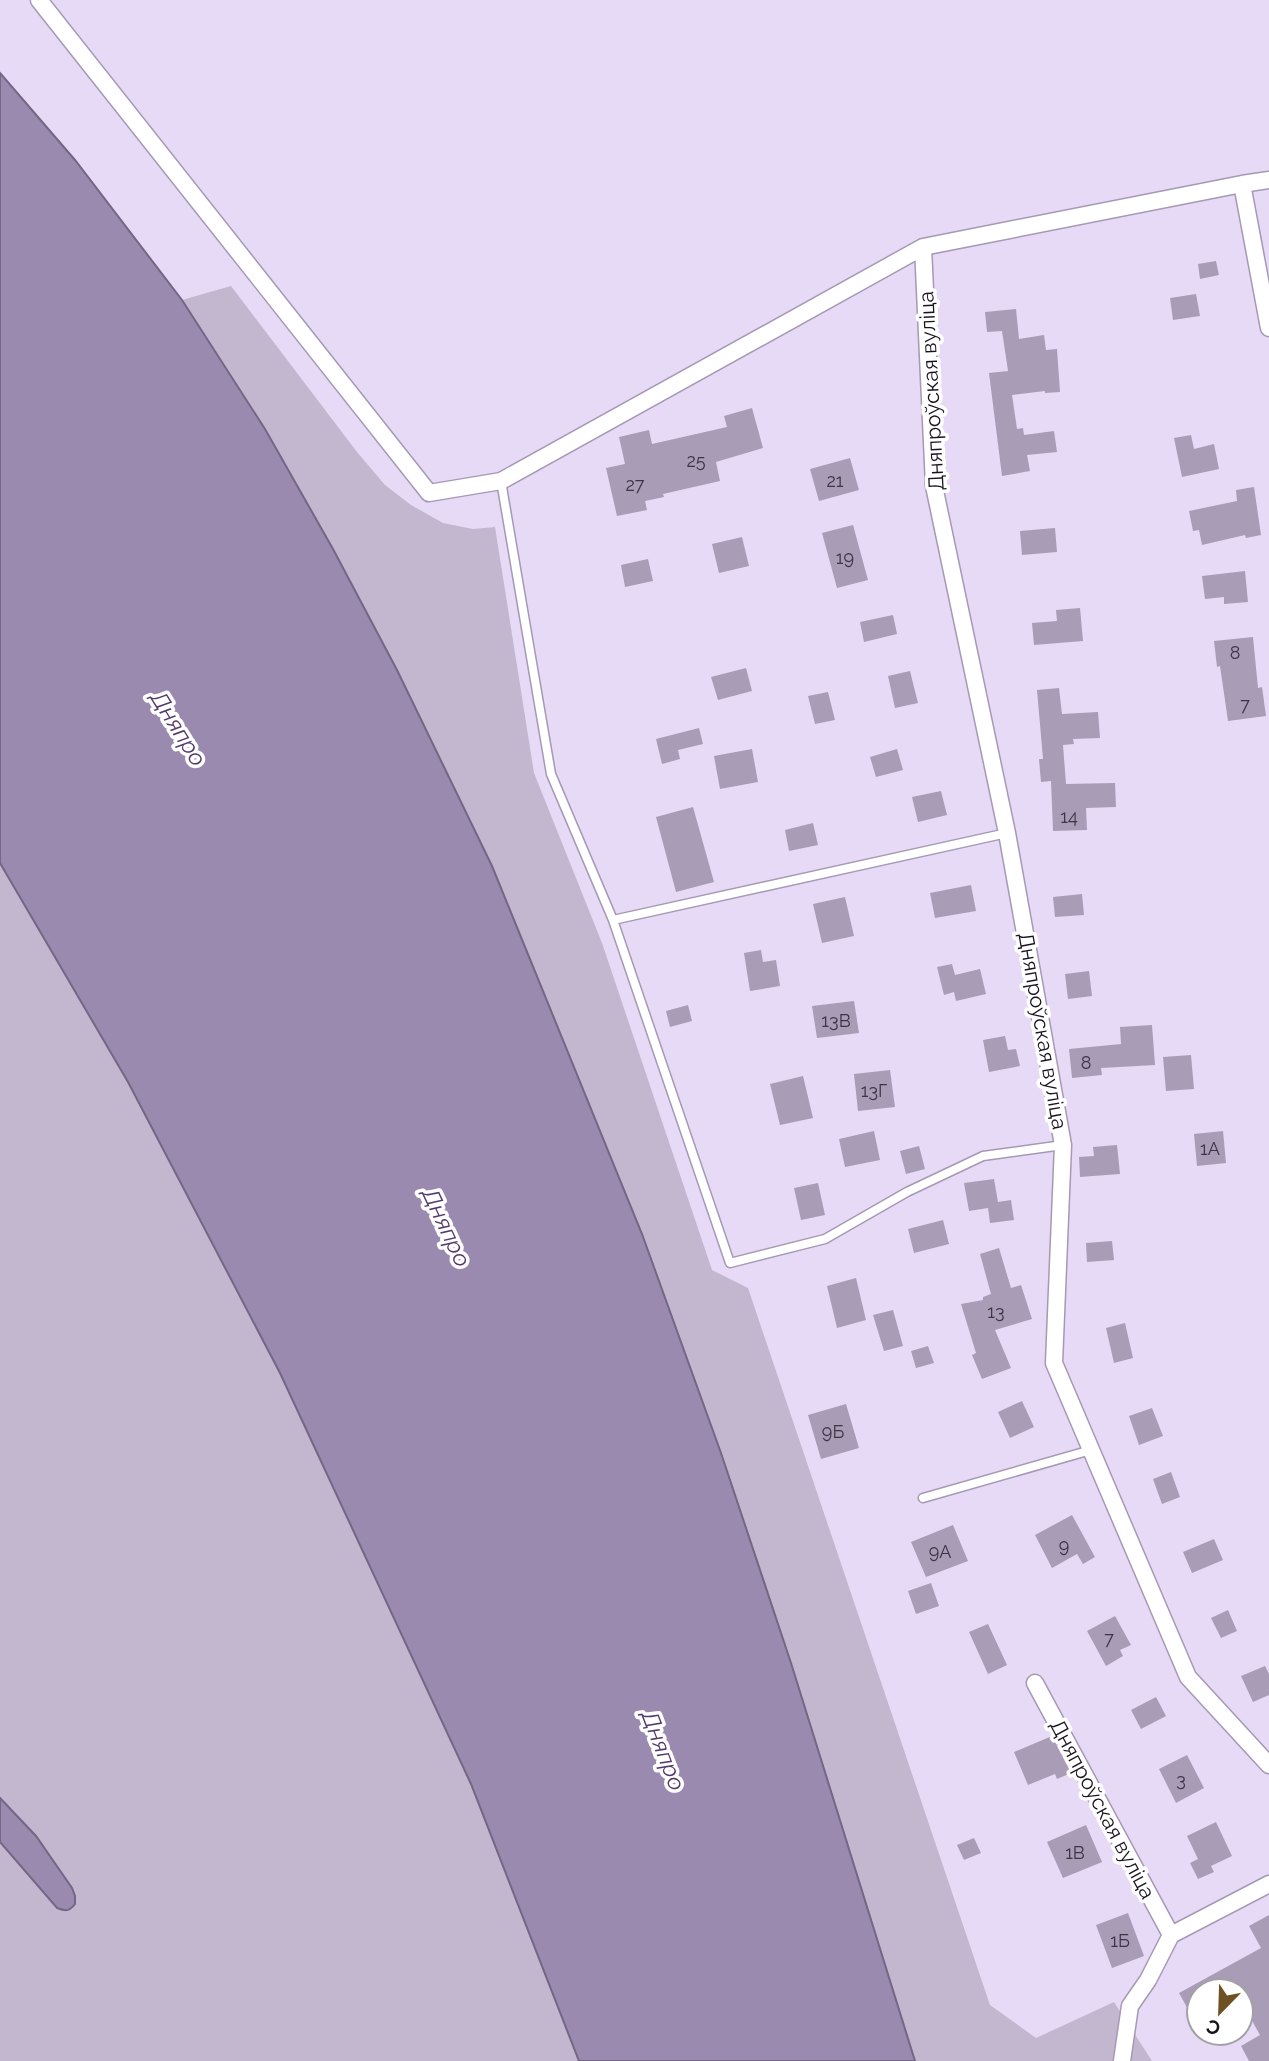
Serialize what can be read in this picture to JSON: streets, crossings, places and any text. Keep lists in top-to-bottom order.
{
  "streets": {
    "street": ["Дняпроўская вуліца"]
  },
  "water": ["Дняпро"],
  "house_numbers": [
    "25",
    "21",
    "27",
    "19",
    "8",
    "7",
    "14",
    "13В",
    "8",
    "13Г",
    "1А",
    "13",
    "9Б",
    "9",
    "9А",
    "7",
    "3",
    "1В",
    "1Б"
  ],
  "north": "bottom left"
}
